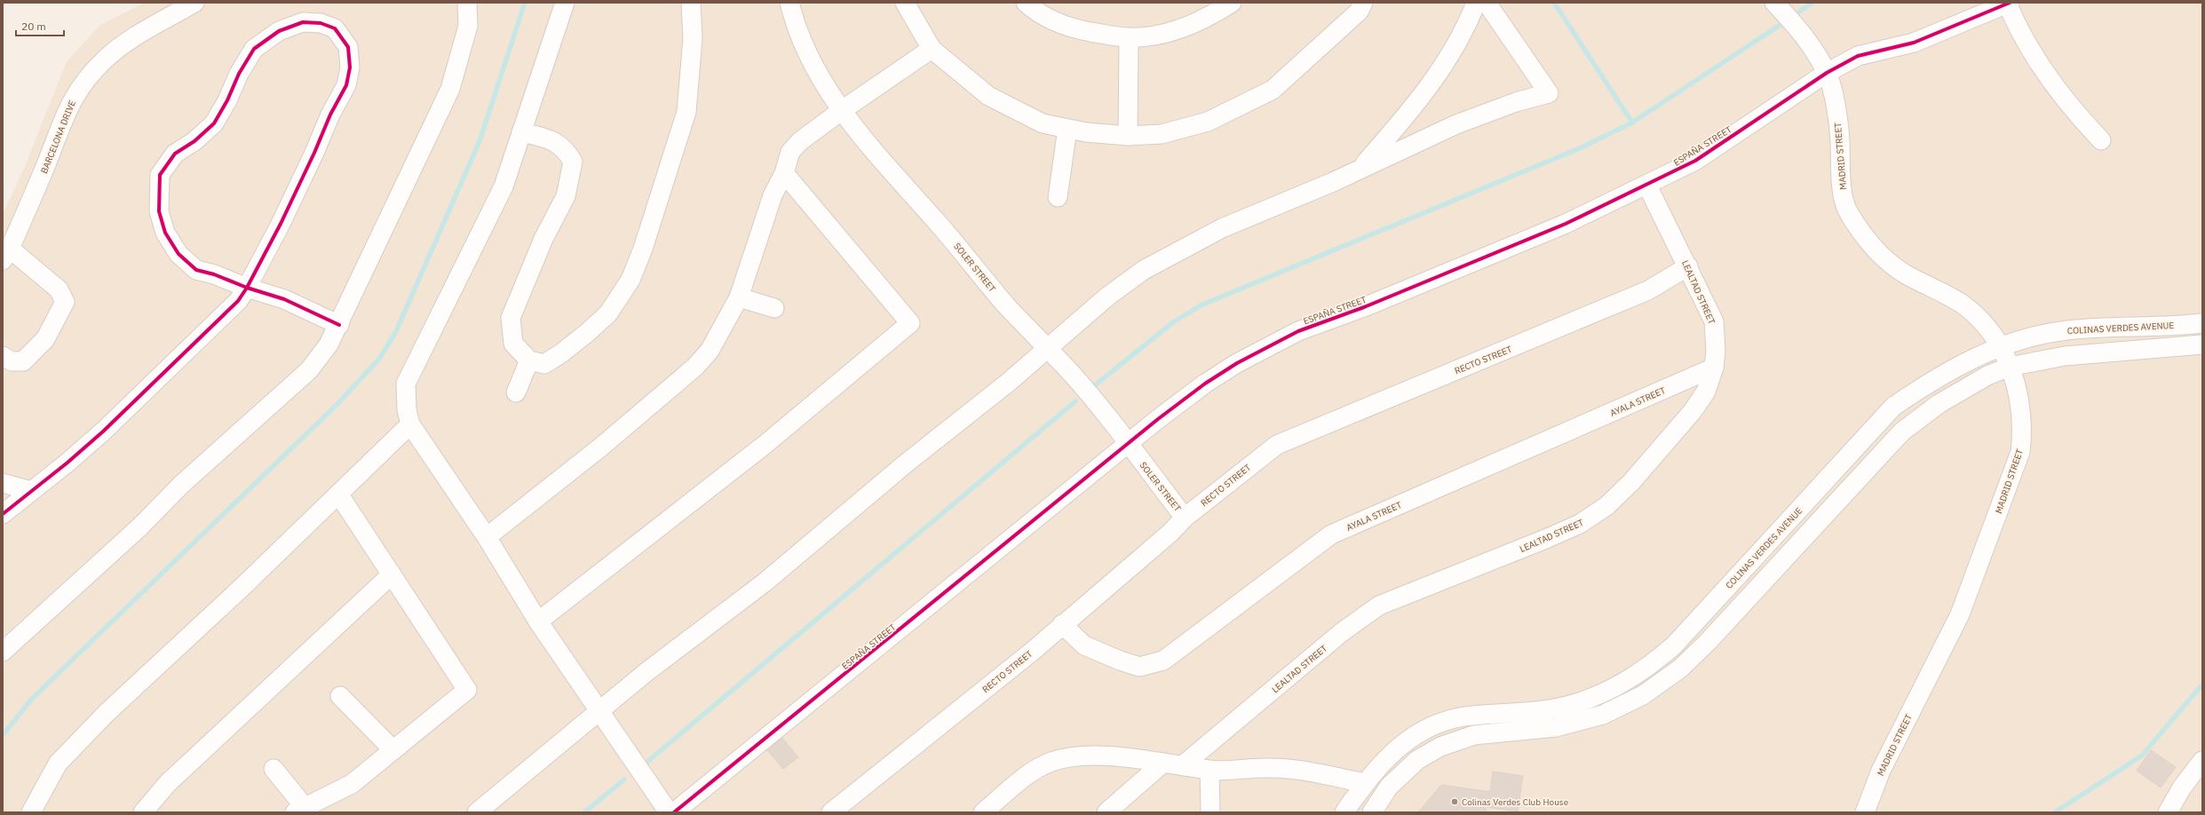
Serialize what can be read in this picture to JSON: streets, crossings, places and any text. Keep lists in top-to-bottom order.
{
  "streets": {
    "street": [
      "BARCELONA DRIVE",
      "ESPAÑA STREET",
      "MADRID STREET",
      "SOLER STREET",
      "LEALTAD STREET",
      "COLINAS VERDES AVENUE",
      "RECTO STREET",
      "AYALA STREET"
    ]
  },
  "crossings": [
    ["ESPAÑA STREET", "MADRID STREET"],
    ["ESPAÑA STREET", "SOLER STREET"],
    ["ESPAÑA STREET", "LEALTAD STREET"],
    ["MADRID STREET", "COLINAS VERDES AVENUE"],
    ["SOLER STREET", "RECTO STREET"],
    ["LEALTAD STREET", "RECTO STREET"],
    ["LEALTAD STREET", "AYALA STREET"],
    ["RECTO STREET", "AYALA STREET"]
  ],
  "places": ["Colinas Verdes Club House"],
  "scale_bar": "20 m"
}
